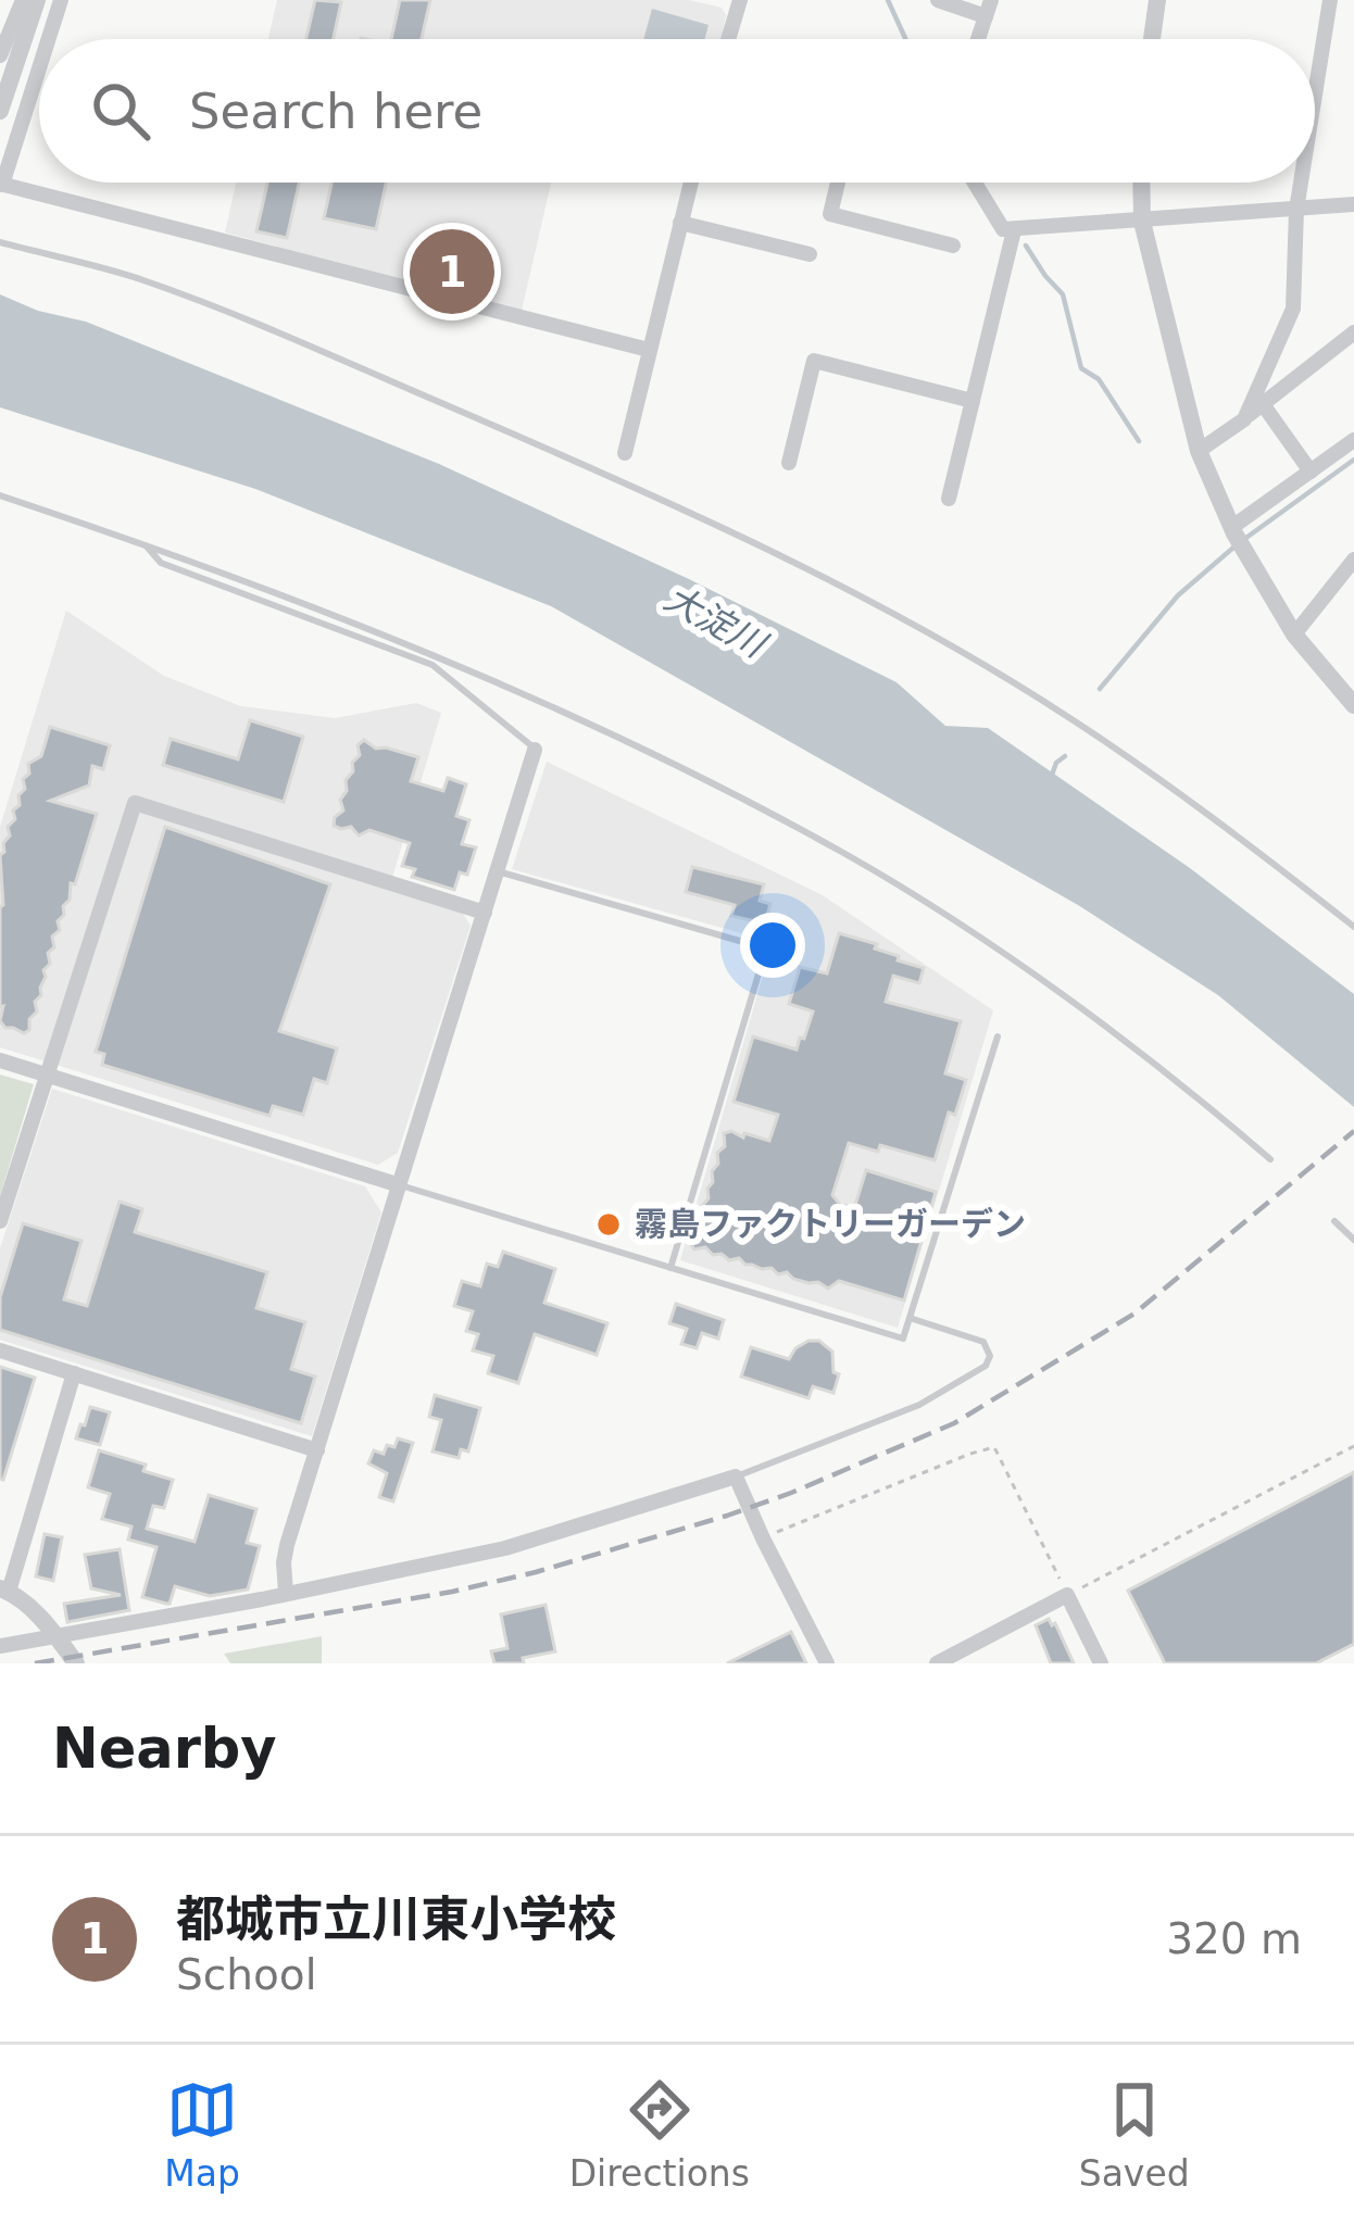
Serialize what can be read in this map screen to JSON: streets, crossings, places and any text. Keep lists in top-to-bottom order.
{
  "water": ["大淀川"],
  "places": ["霧島ファクトリーガーデン"],
  "page": {
    "search": "Search here",
    "pins": "1",
    "heading": "Nearby",
    "list": [
      {
        "mark": "1",
        "name": "都城市立川東小学校",
        "note": "School",
        "value": "320 m"
      }
    ],
    "nav": ["Map", "Directions", "Saved"]
  }
}
